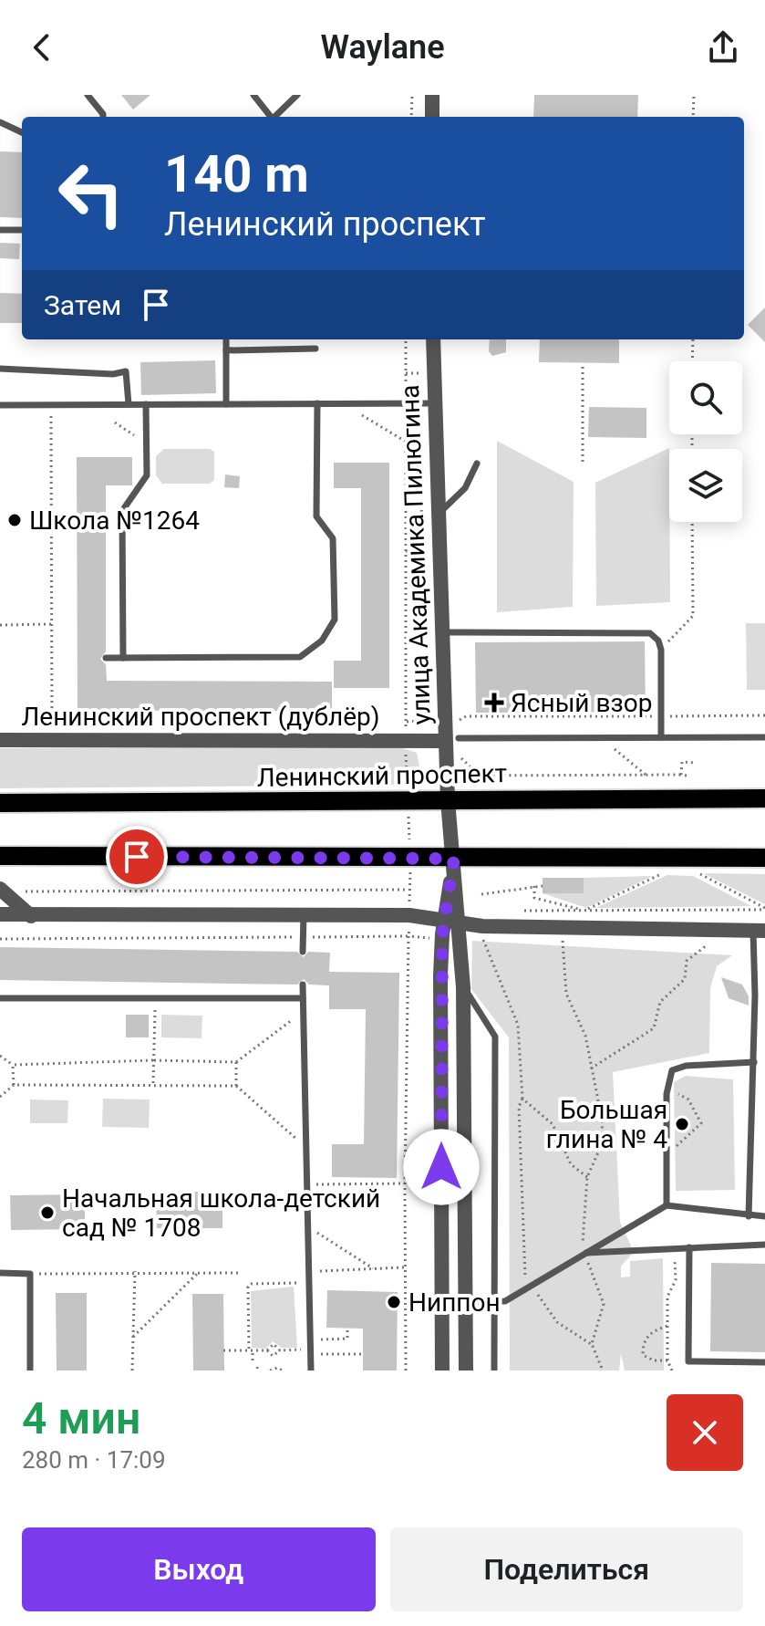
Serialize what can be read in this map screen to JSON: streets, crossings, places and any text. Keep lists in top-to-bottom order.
{
  "streets": {
    "main road": ["Ленинский проспект"],
    "street": ["улица Академика Пилюгина", "Ленинский проспект (дублёр)"]
  },
  "crossings": [
    ["улица Академика Пилюгина", "Ленинский проспект (дублёр)"],
    ["улица Академика Пилюгина", "Ленинский проспект"]
  ],
  "places": {
    "other": [
      "Школа №1264",
      "Большая глина № 4",
      "Начальная школа-детский сад № 1708",
      "Ниппон"
    ],
    "health": ["Ясный взор"]
  },
  "page": {
    "header": "Waylane",
    "turn": ["140 m", "Ленинский проспект"],
    "then": "Затем",
    "heading": ["4 мин", "280 m · 17:09"],
    "buttons": ["Выход", "Поделиться"]
  }
}
